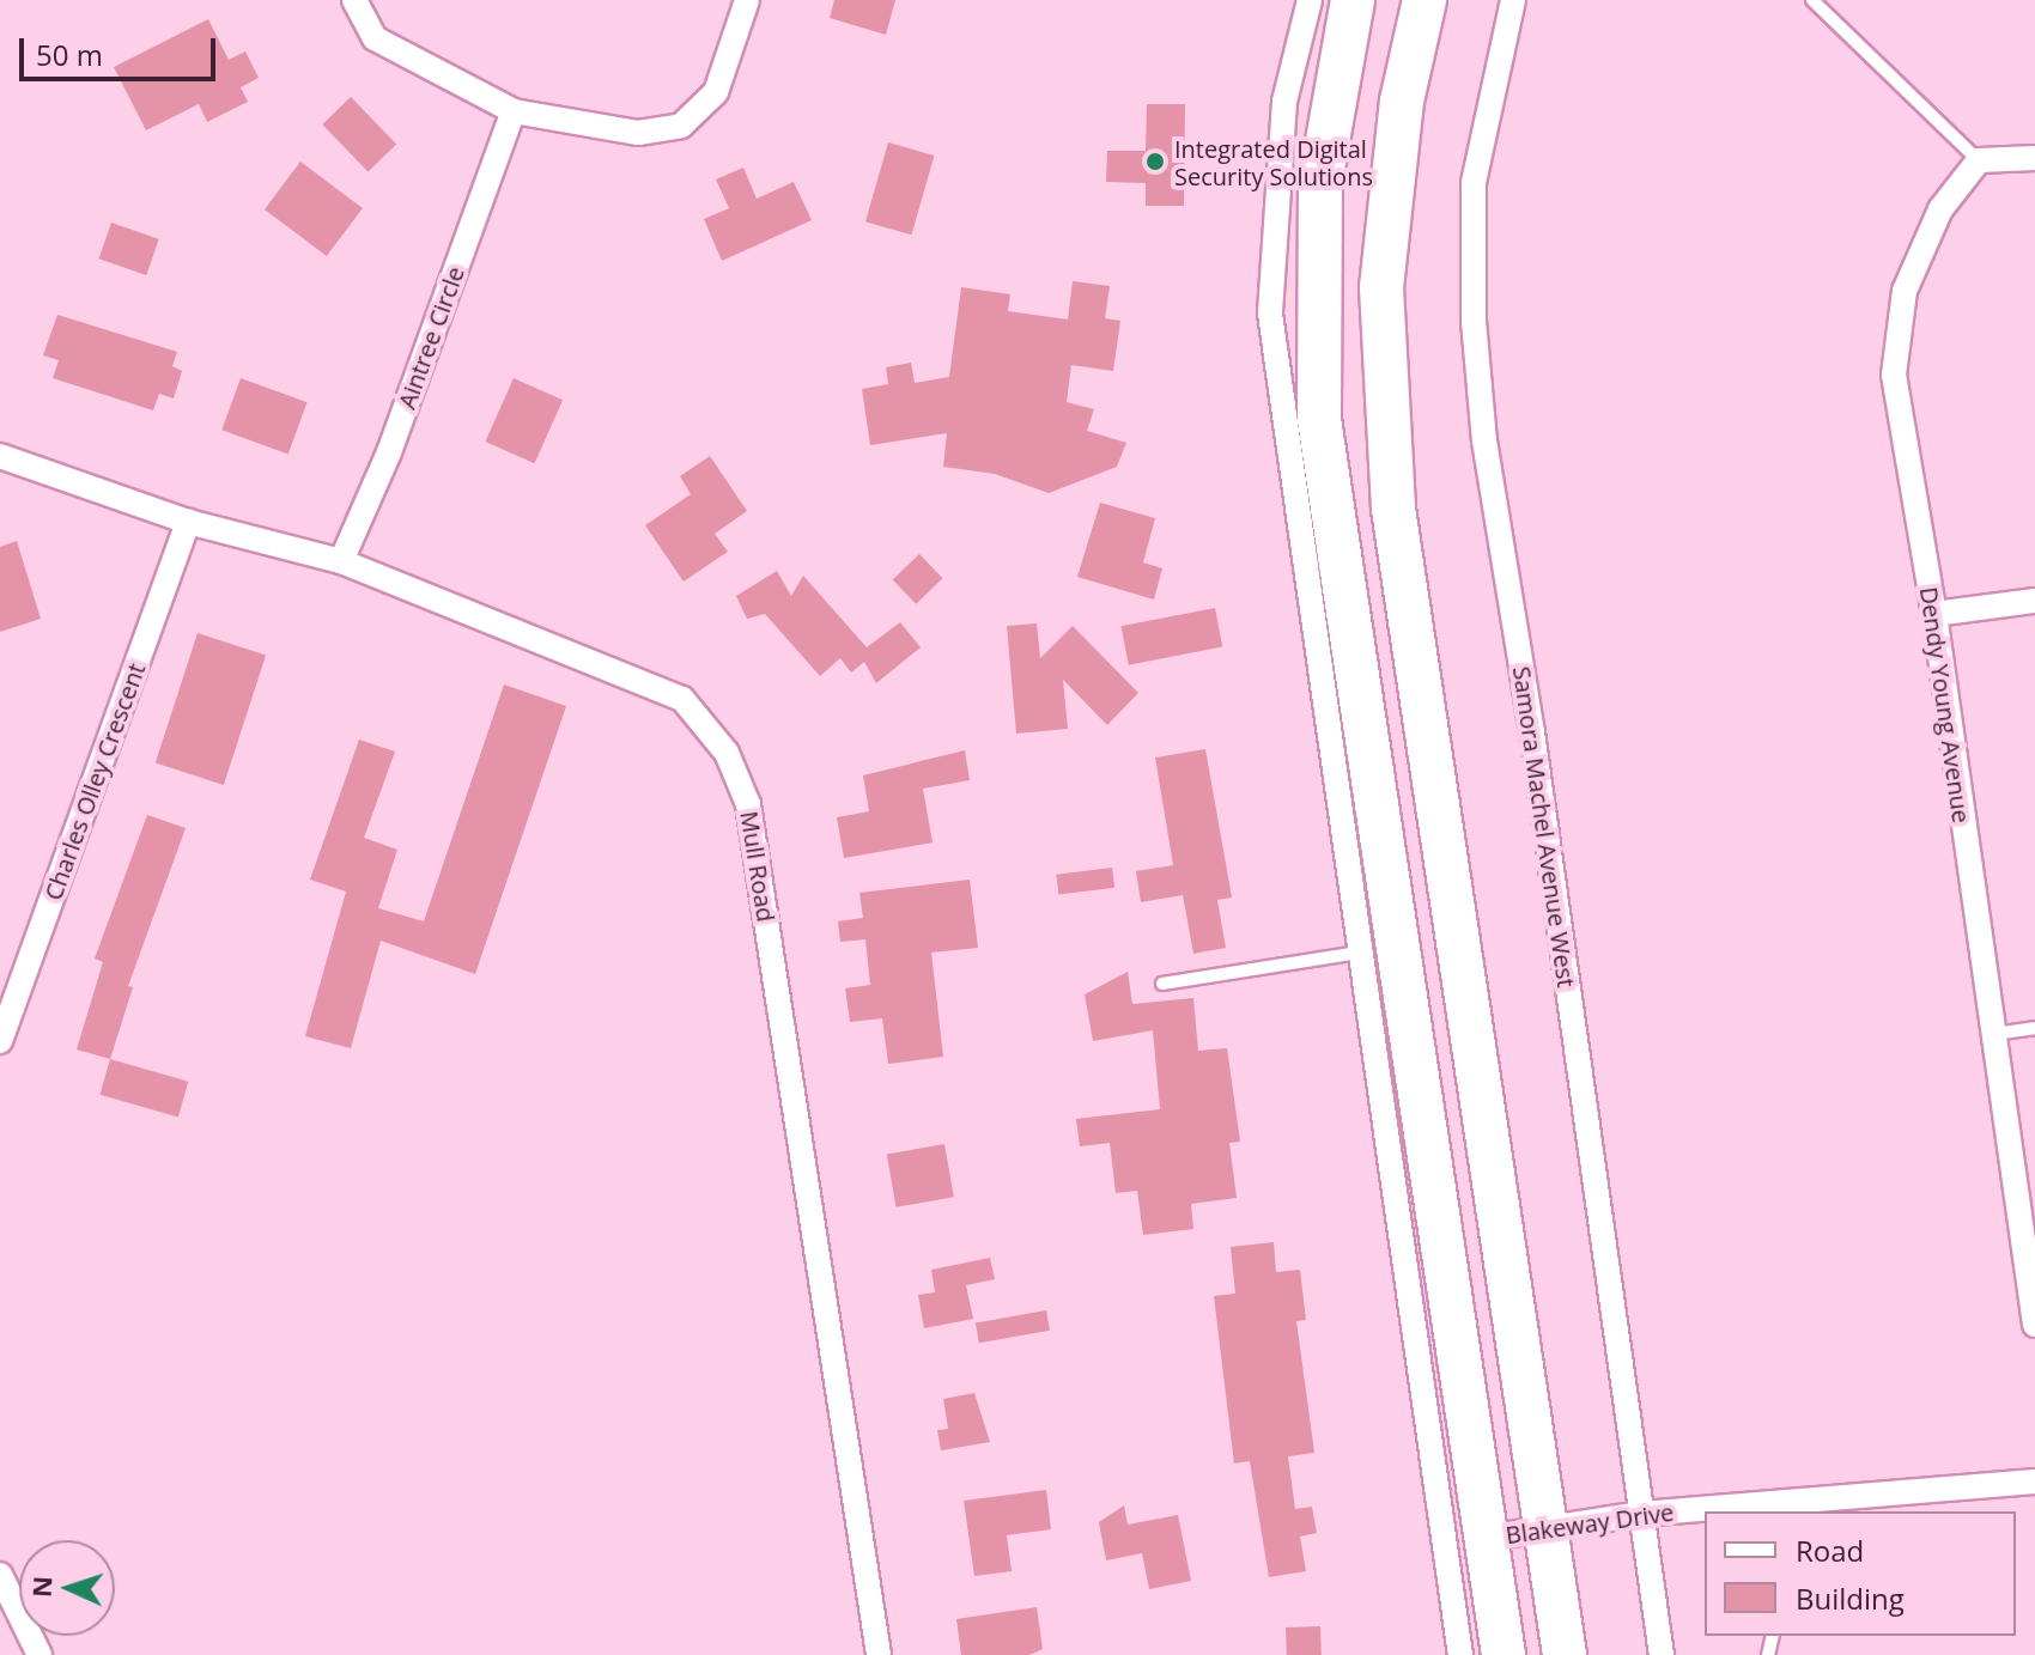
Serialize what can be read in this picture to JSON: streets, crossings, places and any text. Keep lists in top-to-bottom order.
{
  "streets": {
    "street": [
      "Aintree Circle",
      "Dendy Young Avenue",
      "Charles Olley Crescent",
      "Samora Machel Avenue West",
      "Mull Road",
      "Blakeway Drive"
    ]
  },
  "crossings": [
    ["Aintree Circle", "Mull Road"],
    ["Charles Olley Crescent", "Mull Road"],
    ["Samora Machel Avenue West", "Blakeway Drive"]
  ],
  "places": ["Integrated Digital Security Solutions"],
  "legend": ["Road", "Building"],
  "scale_bar": "50 m",
  "north": "left"
}
